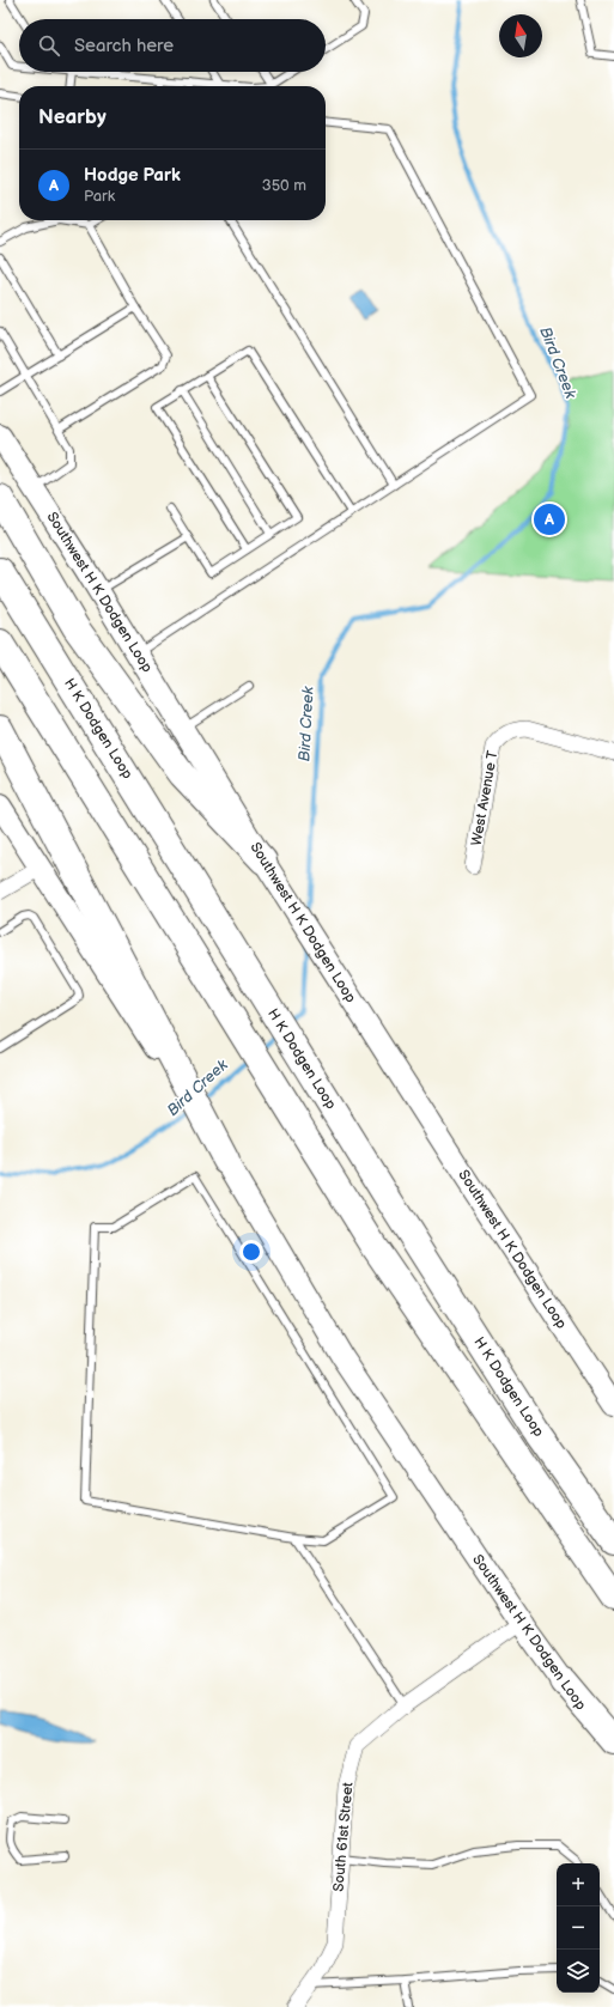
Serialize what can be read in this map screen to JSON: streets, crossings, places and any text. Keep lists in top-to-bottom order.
{
  "streets": {
    "highway": ["H K Dodgen Loop"],
    "main road": ["Southwest H K Dodgen Loop"],
    "street": ["West Avenue T", "South 61st Street"]
  },
  "crossings": [
    ["Southwest H K Dodgen Loop", "South 61st Street"]
  ],
  "water": ["Bird Creek"],
  "north": "top",
  "page": {
    "search": "Search here",
    "heading": "Nearby",
    "list": [
      {
        "mark": "A",
        "name": "Hodge Park",
        "note": "Park",
        "value": "350 m"
      }
    ],
    "pins": "A",
    "map_buttons": ["+", "−"]
  }
}
